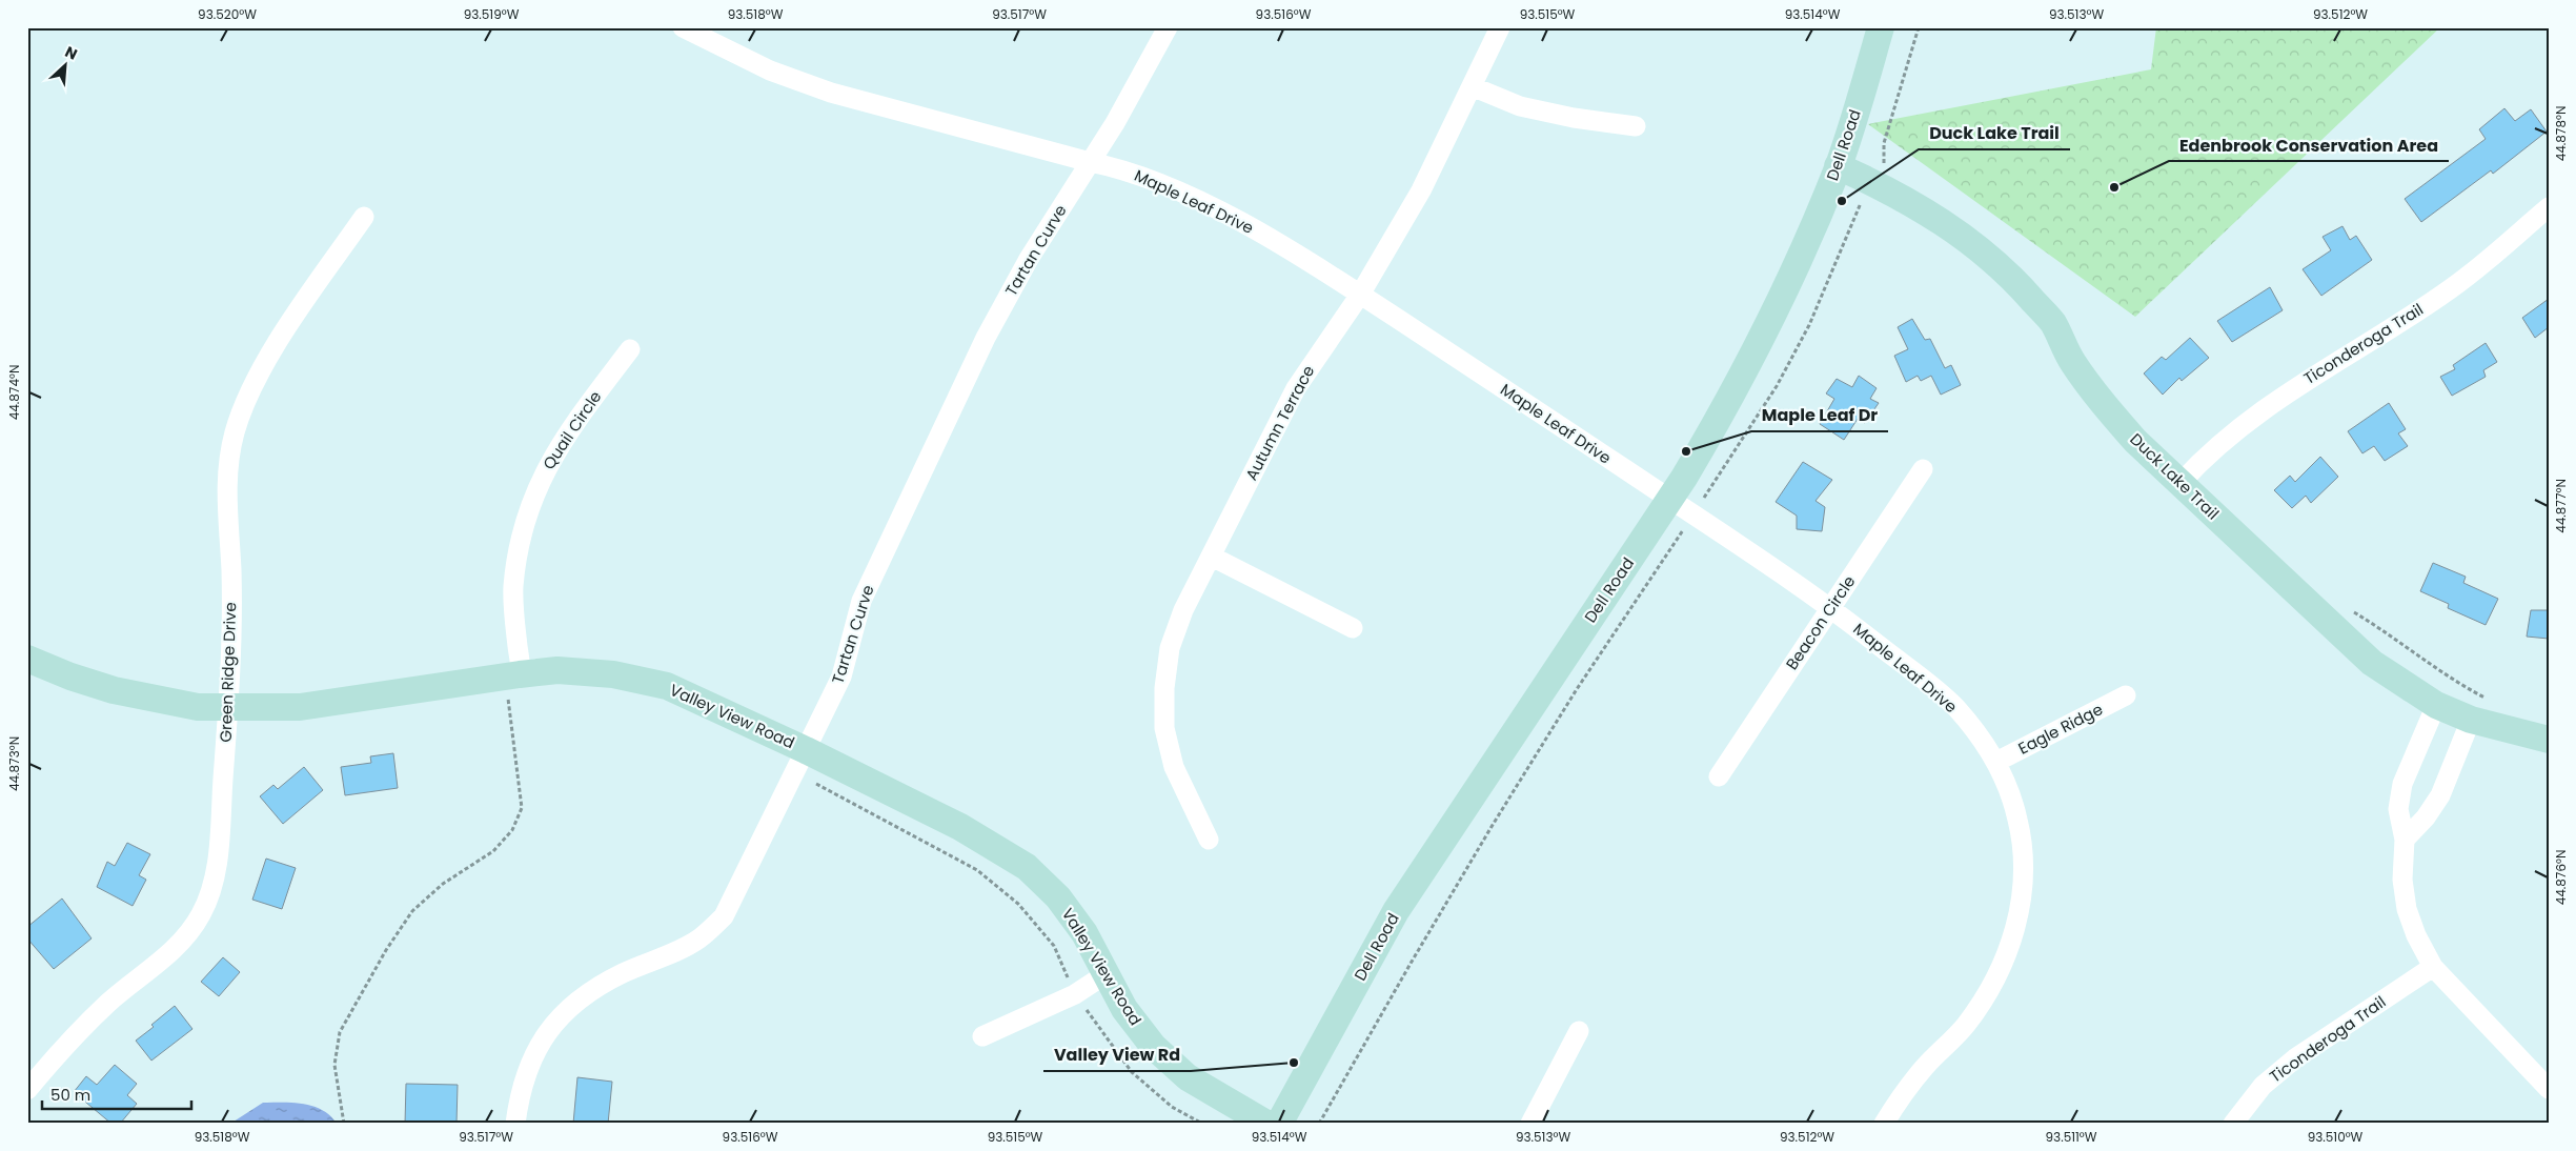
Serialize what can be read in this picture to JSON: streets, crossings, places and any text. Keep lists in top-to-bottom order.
{
  "streets": {
    "street": [
      "Dell Road",
      "Maple Leaf Drive",
      "Tartan Curve",
      "Ticonderoga Trail",
      "Autumn Terrace",
      "Quail Circle",
      "Duck Lake Trail",
      "Beacon Circle",
      "Green Ridge Drive",
      "Valley View Road",
      "Eagle Ridge"
    ]
  },
  "crossings": [
    ["Dell Road", "Maple Leaf Drive"],
    ["Dell Road", "Duck Lake Trail"],
    ["Maple Leaf Drive", "Tartan Curve"],
    ["Maple Leaf Drive", "Autumn Terrace"],
    ["Maple Leaf Drive", "Beacon Circle"],
    ["Maple Leaf Drive", "Eagle Ridge"],
    ["Tartan Curve", "Valley View Road"],
    ["Ticonderoga Trail", "Duck Lake Trail"],
    ["Quail Circle", "Valley View Road"],
    ["Green Ridge Drive", "Valley View Road"]
  ],
  "places": [
    "Edenbrook Conservation Area",
    "Duck Lake Trail",
    "Maple Leaf Dr",
    "Valley View Rd"
  ],
  "scale_bar": "50 m",
  "north": "top right",
  "coordinates": [
    "93.520°W",
    "93.519°W",
    "93.518°W",
    "93.517°W",
    "93.516°W",
    "93.515°W",
    "93.514°W",
    "93.513°W",
    "93.512°W",
    "44.878°N",
    "44.874°N",
    "44.877°N",
    "44.873°N",
    "44.876°N",
    "93.511°W",
    "93.510°W"
  ]
}
